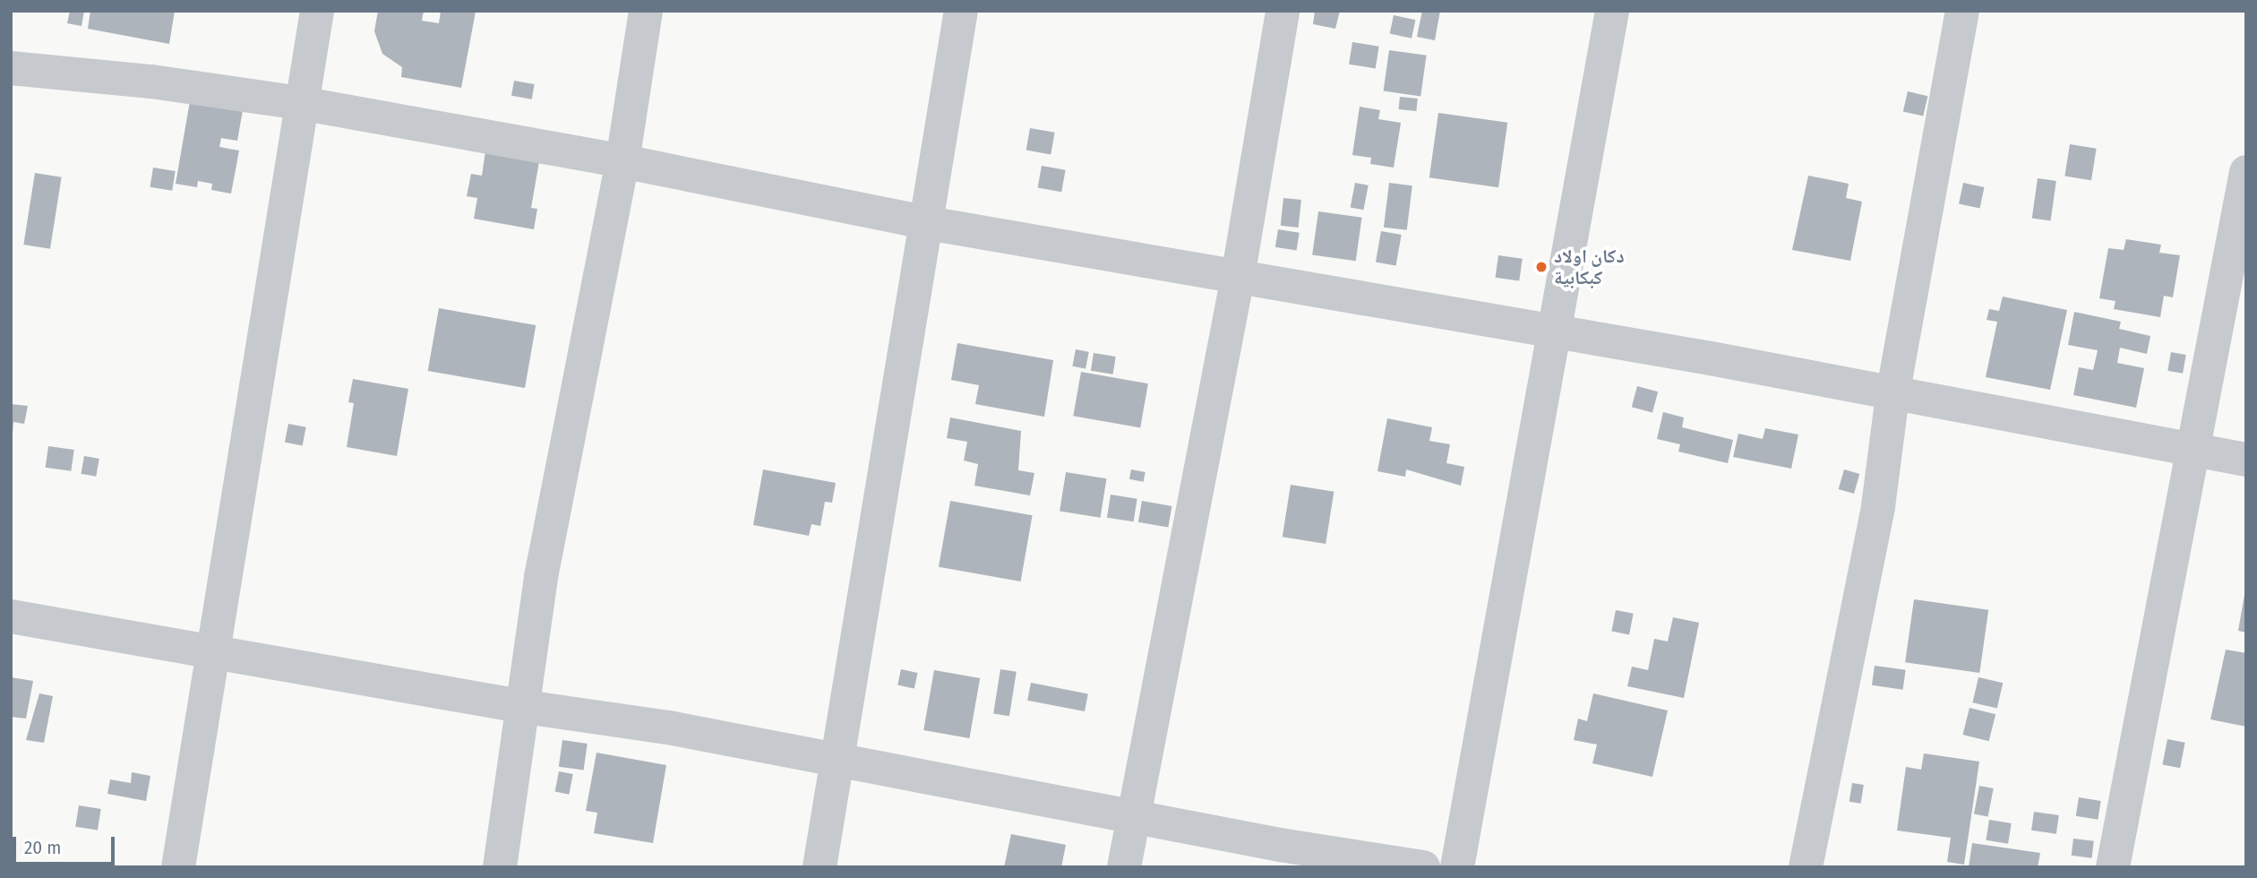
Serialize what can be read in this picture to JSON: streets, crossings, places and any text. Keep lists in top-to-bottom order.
{
  "places": ["دكان اولاد كبكابية"],
  "scale_bar": "20 m"
}
